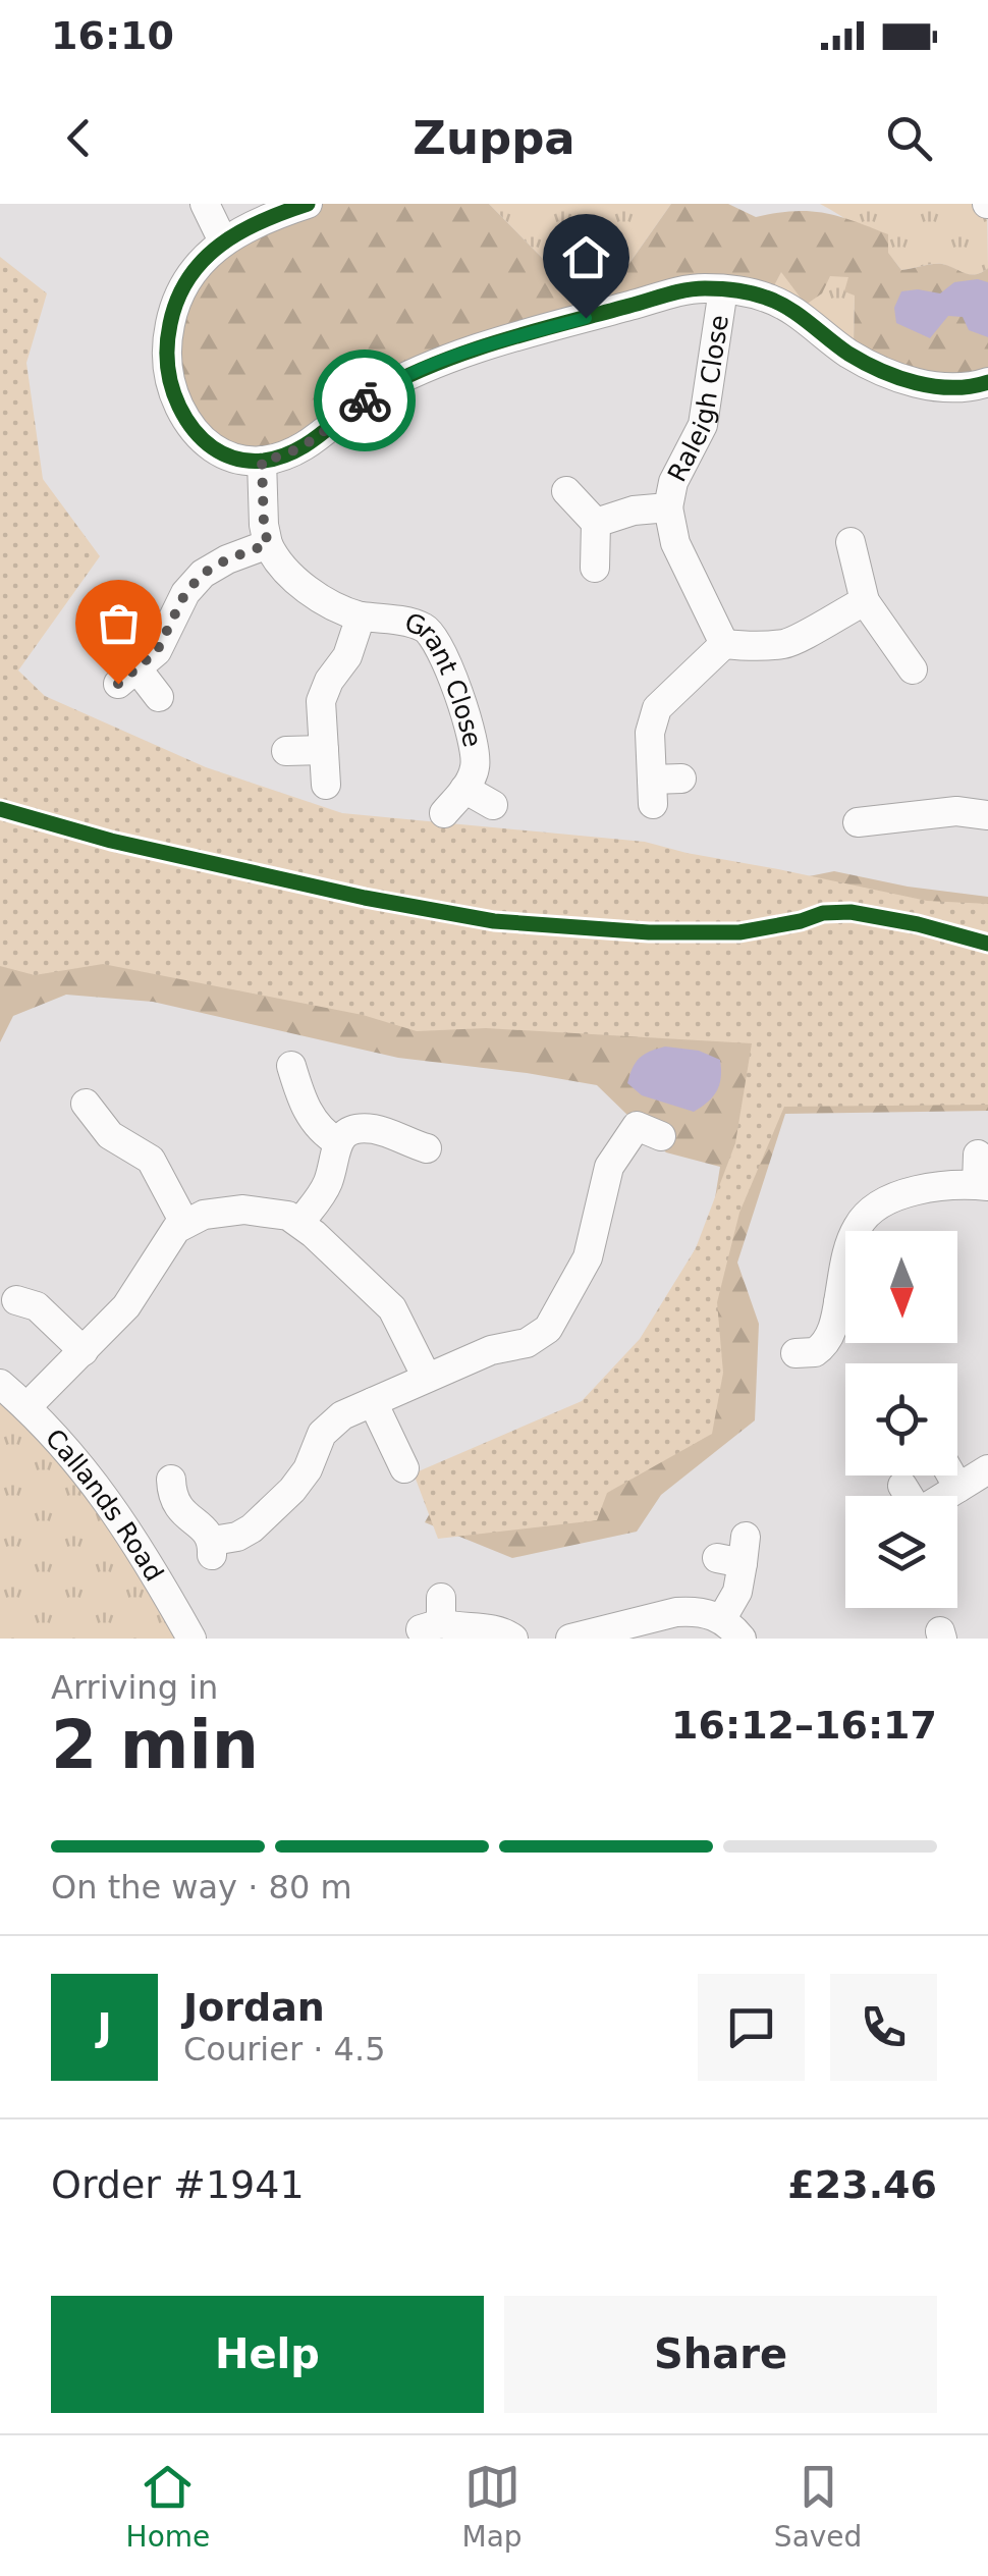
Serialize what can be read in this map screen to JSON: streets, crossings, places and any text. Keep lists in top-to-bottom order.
{
  "streets": {
    "street": ["Raleigh Close", "Grant Close", "Callands Road"]
  },
  "north": "bottom",
  "page": {
    "status": "16:10",
    "header": "Zuppa",
    "heading": ["2 min", "Arriving in", "16:12–16:17"],
    "panel": [
      "Jordan",
      "Courier · 4.5",
      "Order #1941",
      "£23.46"
    ],
    "bar": "On the way · 80 m",
    "round": "J",
    "buttons": ["Help", "Share"],
    "tabs": ["Home", "Map", "Saved"]
  }
}
